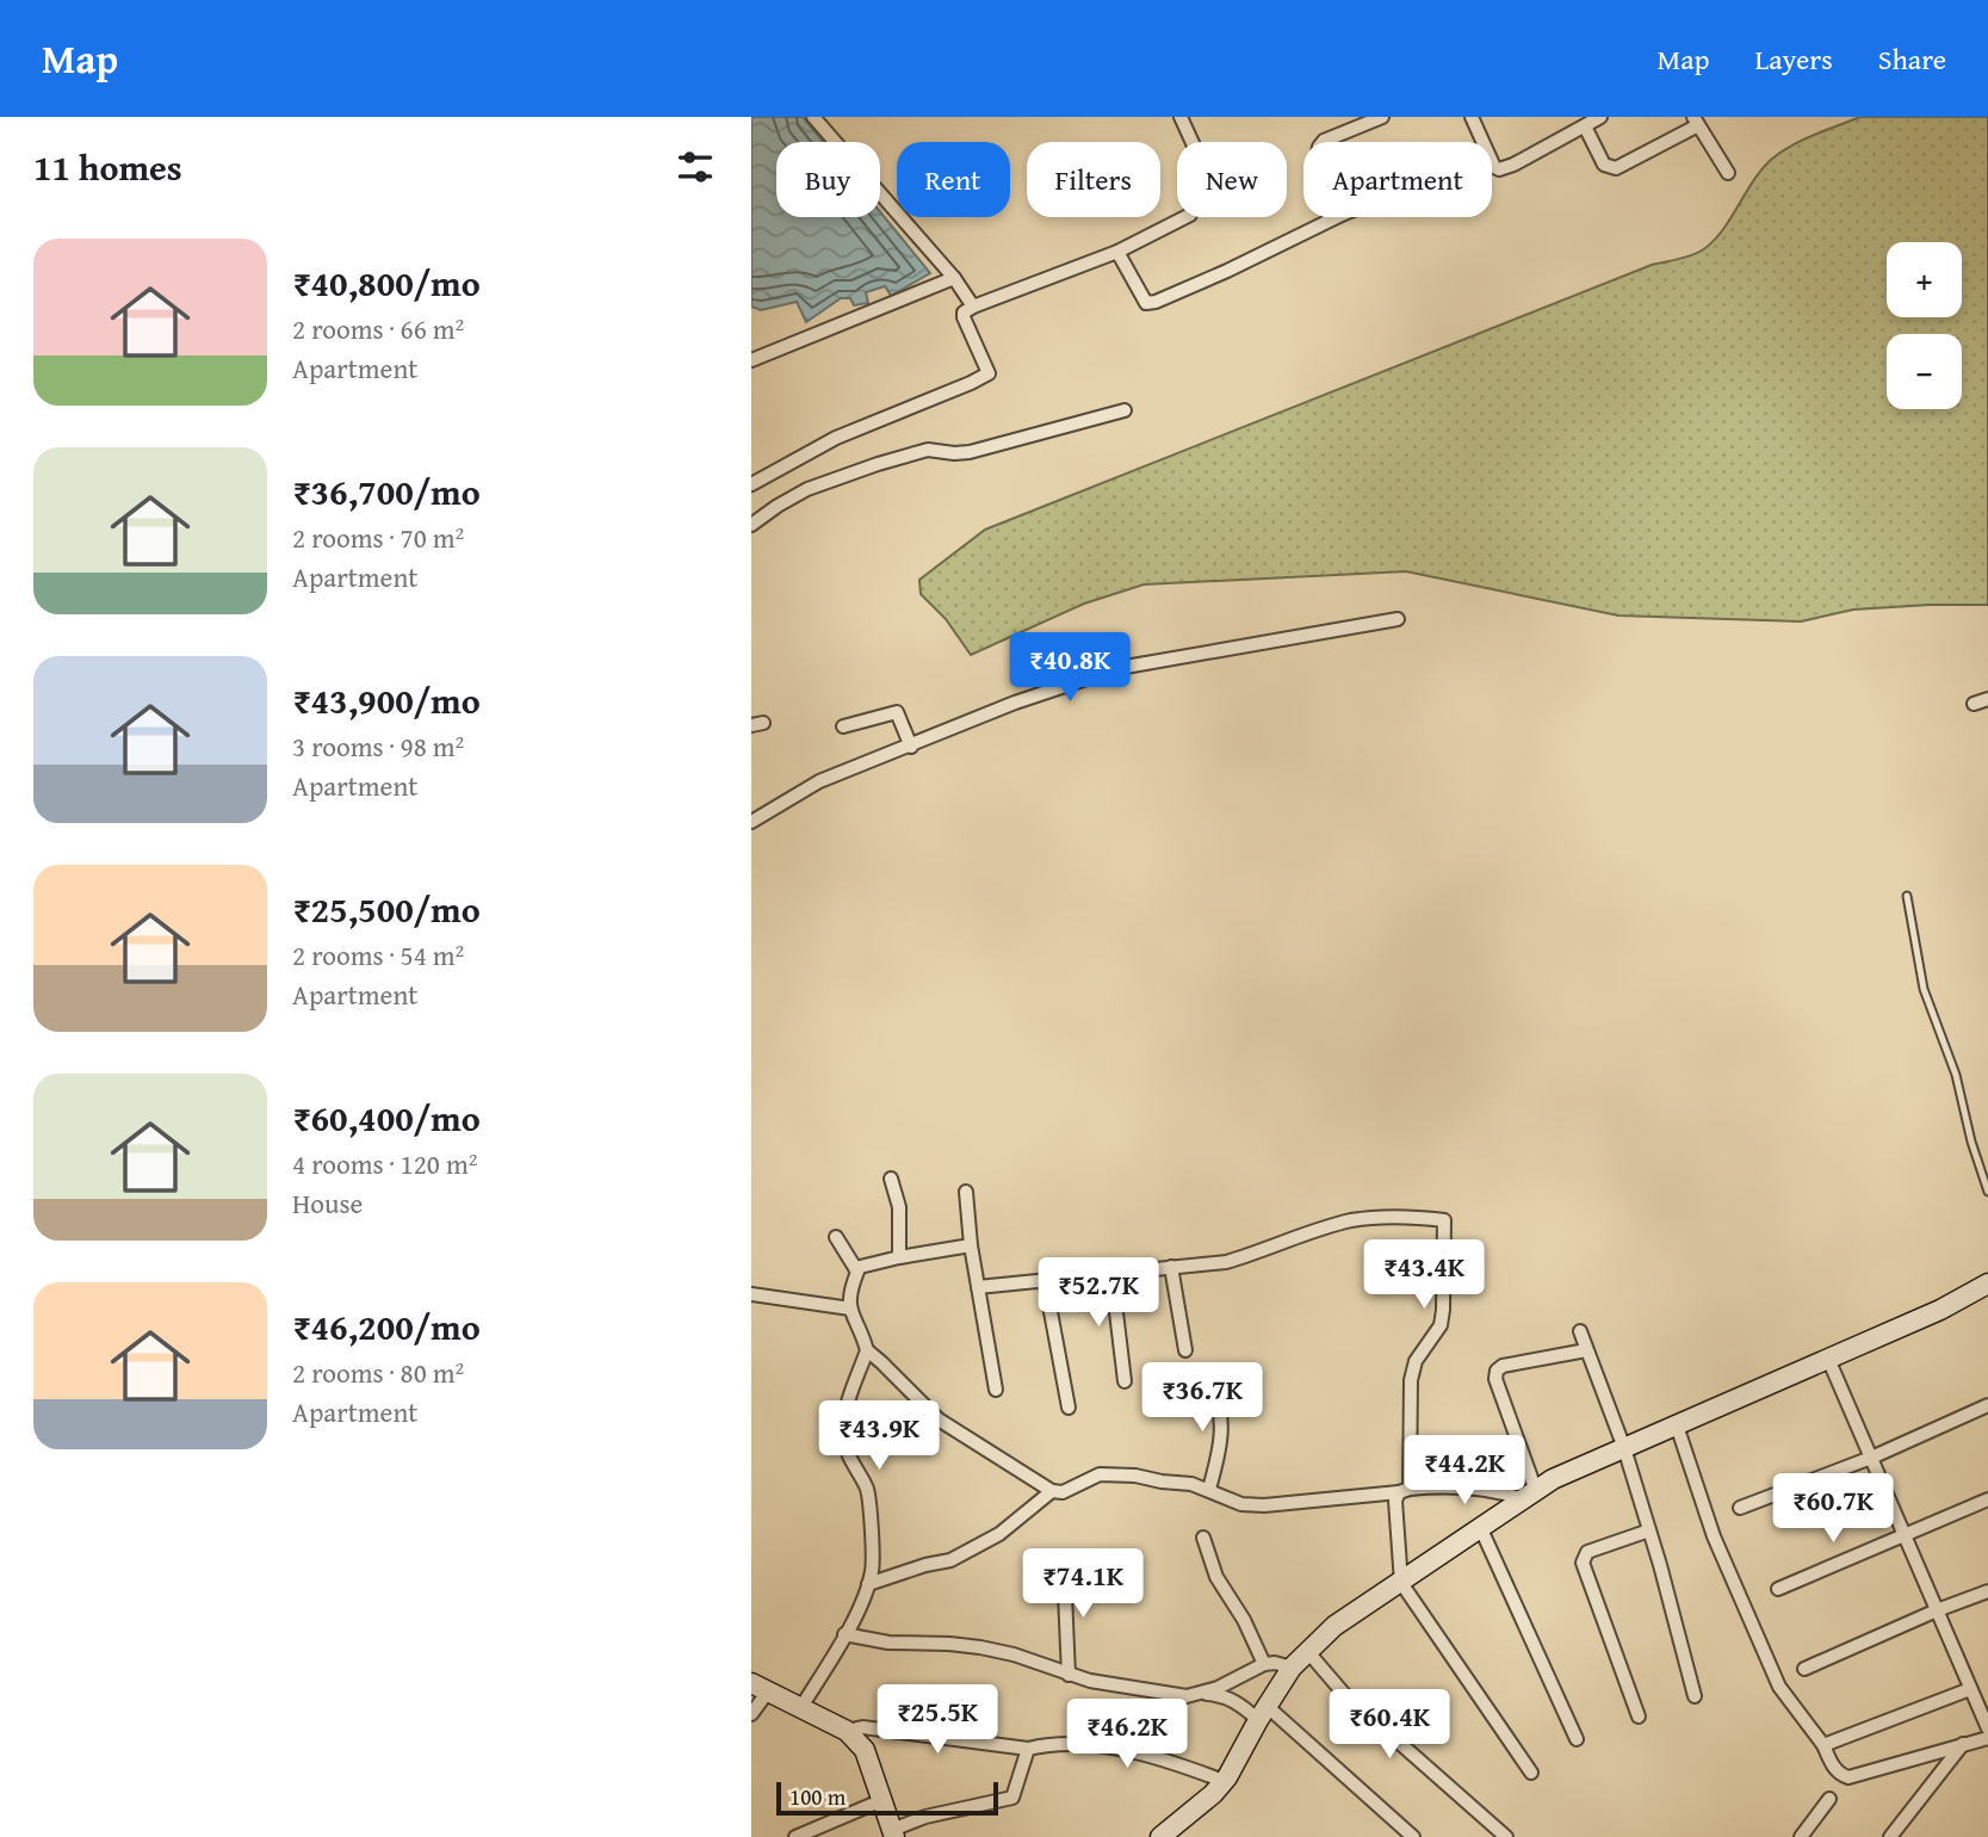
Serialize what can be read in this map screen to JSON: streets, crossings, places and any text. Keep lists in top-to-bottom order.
{
  "scale_bar": "100 m",
  "page": {
    "header": "Map",
    "nav": ["Map", "Layers", "Share"],
    "heading": "11 homes",
    "chip": [
      "Buy",
      "Rent",
      "Filters",
      "New",
      "Apartment"
    ],
    "list": [
      {
        "name": "₹40,800/mo",
        "note": "2 rooms · 66 m² · Apartment"
      },
      {
        "name": "₹36,700/mo",
        "note": "2 rooms · 70 m² · Apartment"
      },
      {
        "name": "₹43,900/mo",
        "note": "3 rooms · 98 m² · Apartment"
      },
      {
        "name": "₹25,500/mo",
        "note": "2 rooms · 54 m² · Apartment"
      },
      {
        "name": "₹60,400/mo",
        "note": "4 rooms · 120 m² · House"
      },
      {
        "name": "₹46,200/mo",
        "note": "2 rooms · 80 m² · Apartment"
      }
    ],
    "map_buttons": ["+", "−"],
    "price": [
      "₹40.8K",
      "₹43.4K",
      "₹52.7K",
      "₹36.7K",
      "₹43.9K",
      "₹44.2K",
      "₹60.7K",
      "₹74.1K",
      "₹25.5K",
      "₹60.4K",
      "₹46.2K"
    ],
    "scale": "100 m"
  }
}
